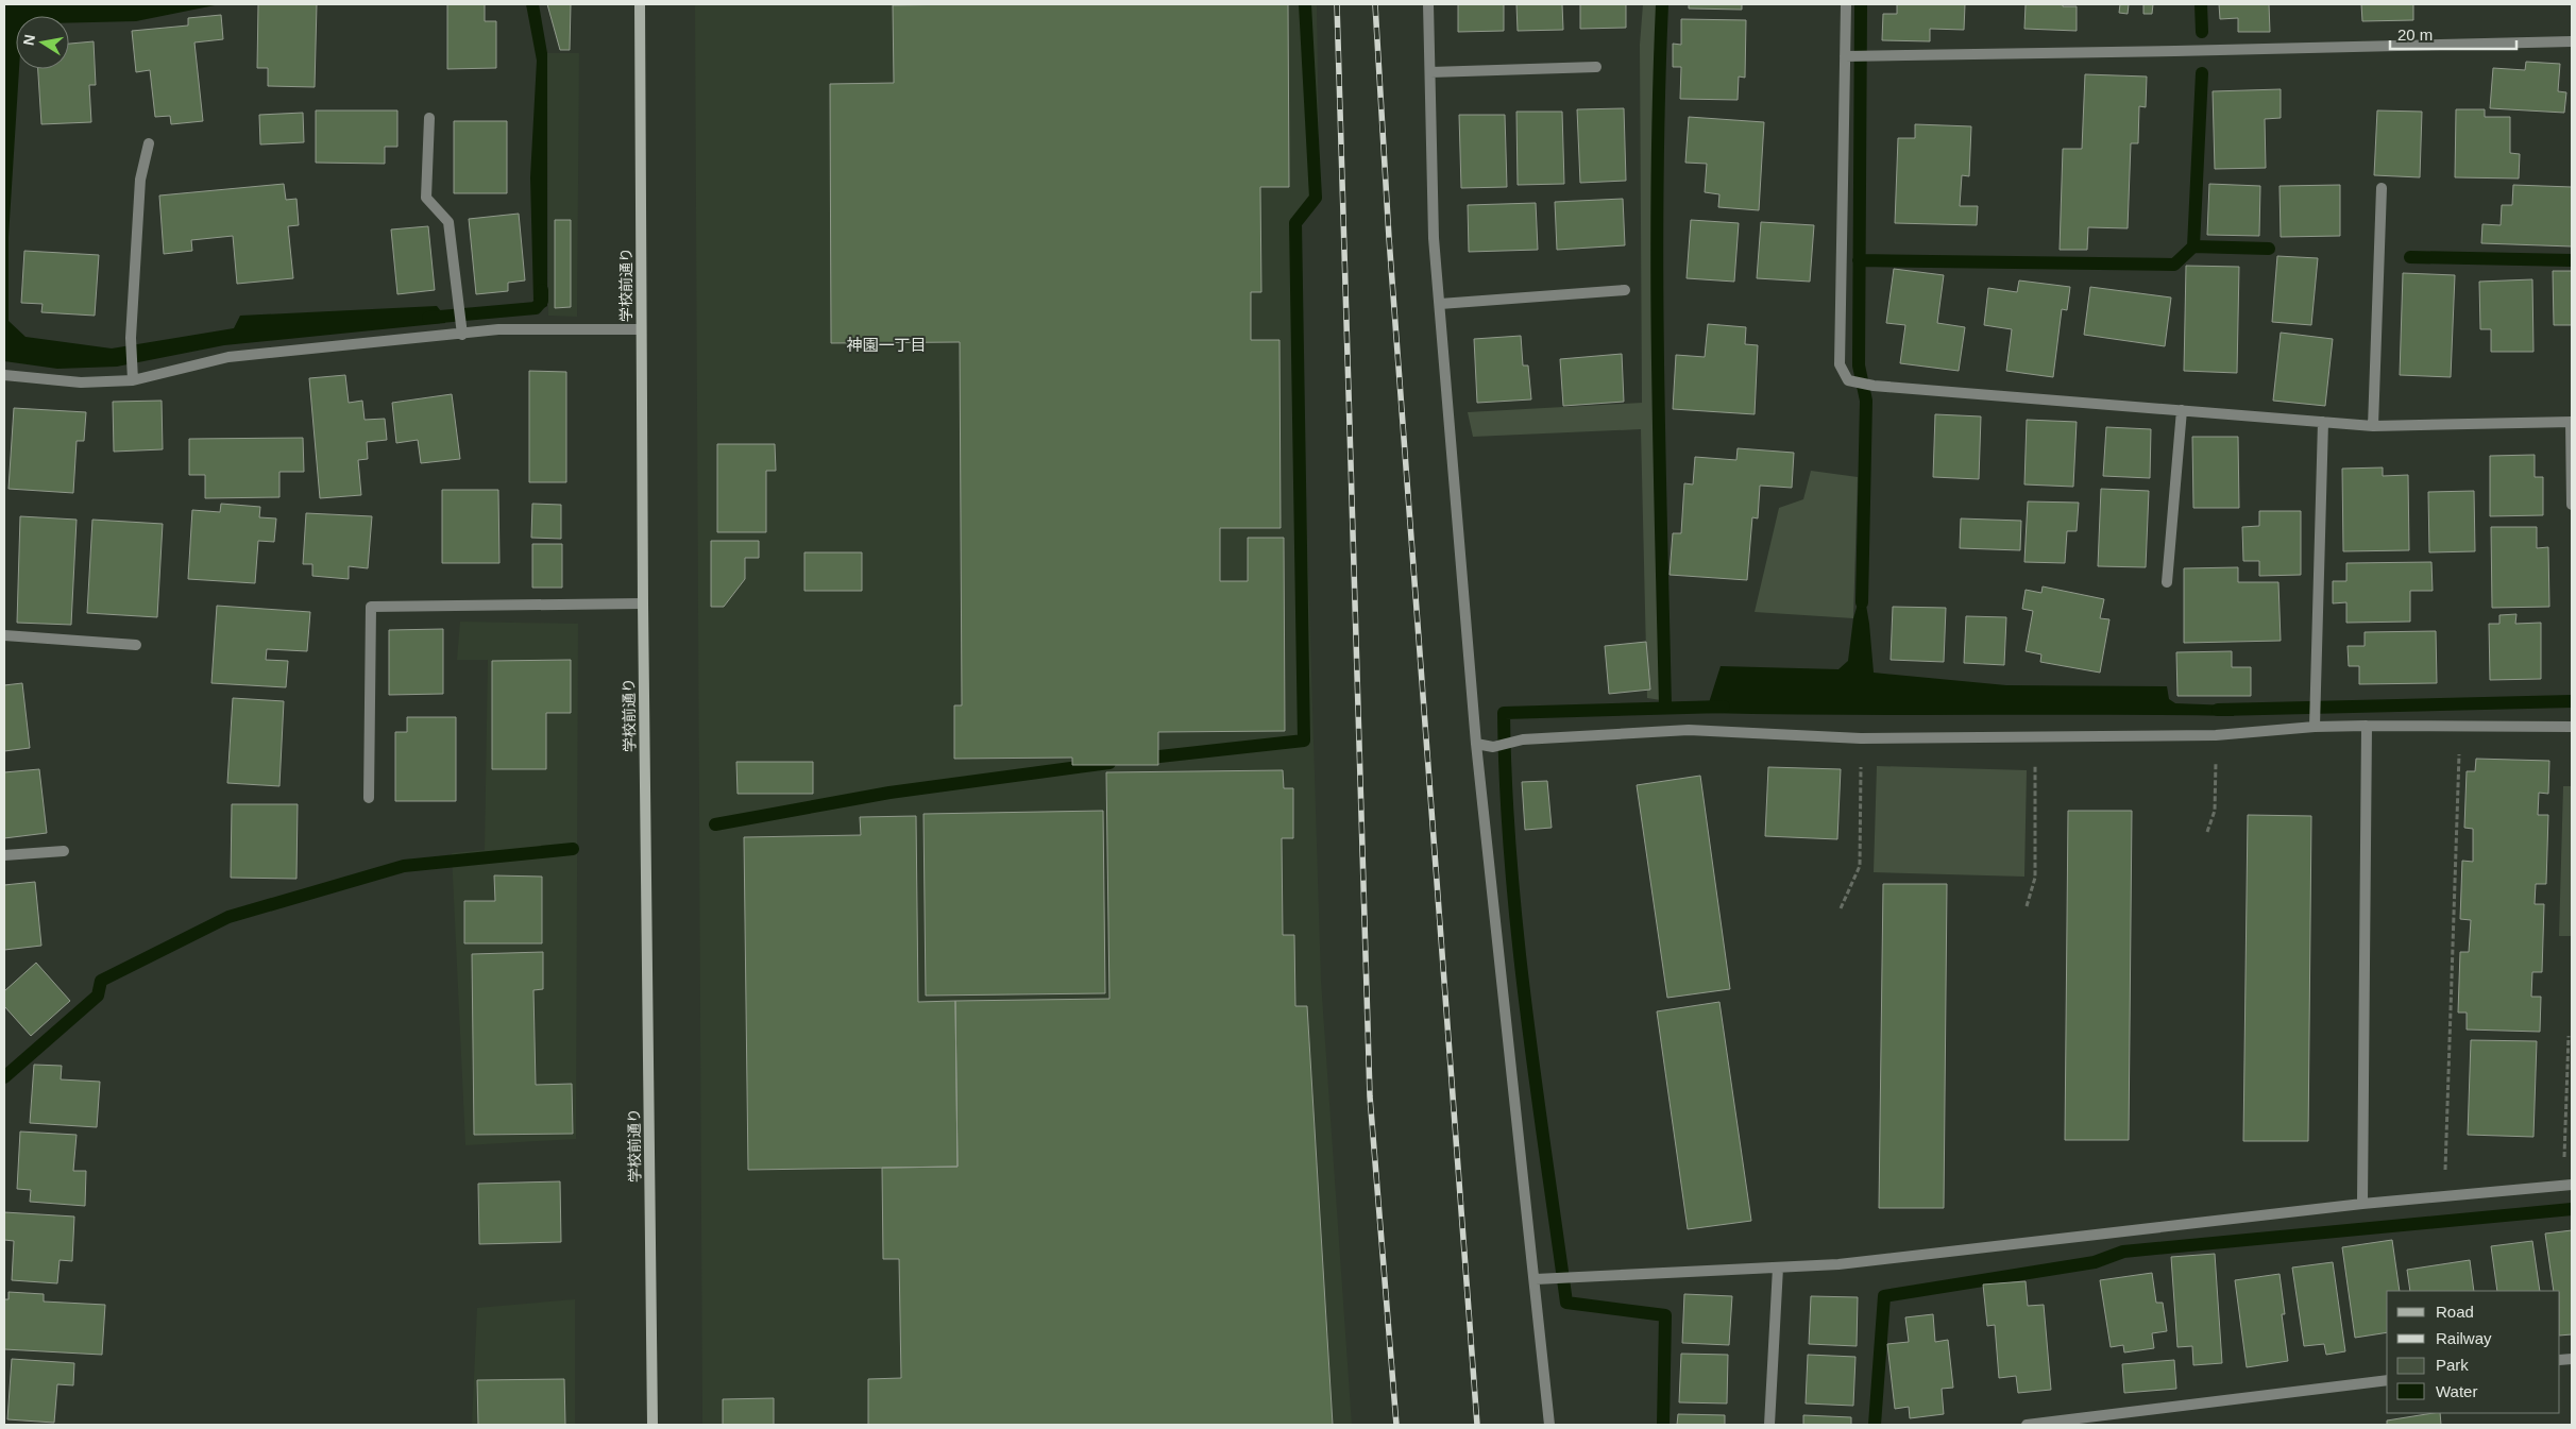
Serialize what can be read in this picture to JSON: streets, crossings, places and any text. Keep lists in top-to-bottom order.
{
  "streets": {
    "main road": ["学校前通り"]
  },
  "districts": ["神園一丁目"],
  "legend": [
    "Road",
    "Railway",
    "Park",
    "Water"
  ],
  "scale_bar": "20 m",
  "north": "left"
}
